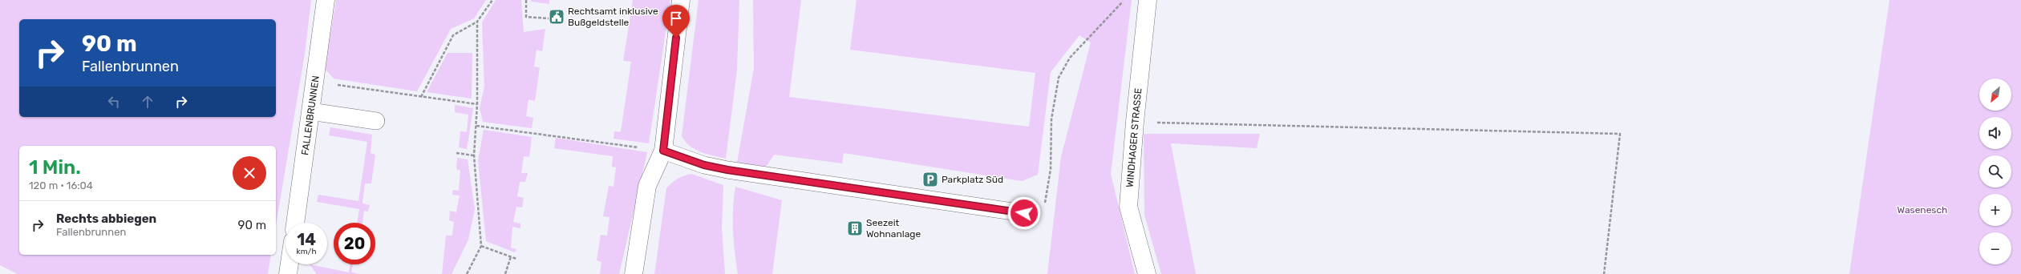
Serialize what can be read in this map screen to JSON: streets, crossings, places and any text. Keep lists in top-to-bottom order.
{
  "streets": {
    "street": ["FALLENBRUNNEN", "WINDHAGER STRASSE"]
  },
  "parks": ["Wasenesch"],
  "places": {
    "public building": ["Rechtsamt inklusive Bußgeldstelle"],
    "parking": ["Parkplatz Süd"],
    "building": ["Seezeit Wohnanlage"]
  },
  "north": "bottom left",
  "page": {
    "turn": ["90 m", "Fallenbrunnen"],
    "map_buttons": ["+", "−"],
    "heading": ["1 Min.", "120 m · 16:04"],
    "list": [
      {
        "name": "Rechts abbiegen",
        "note": "Fallenbrunnen",
        "value": "90 m"
      }
    ],
    "speed": "14 km/h",
    "limit": "20"
  }
}
